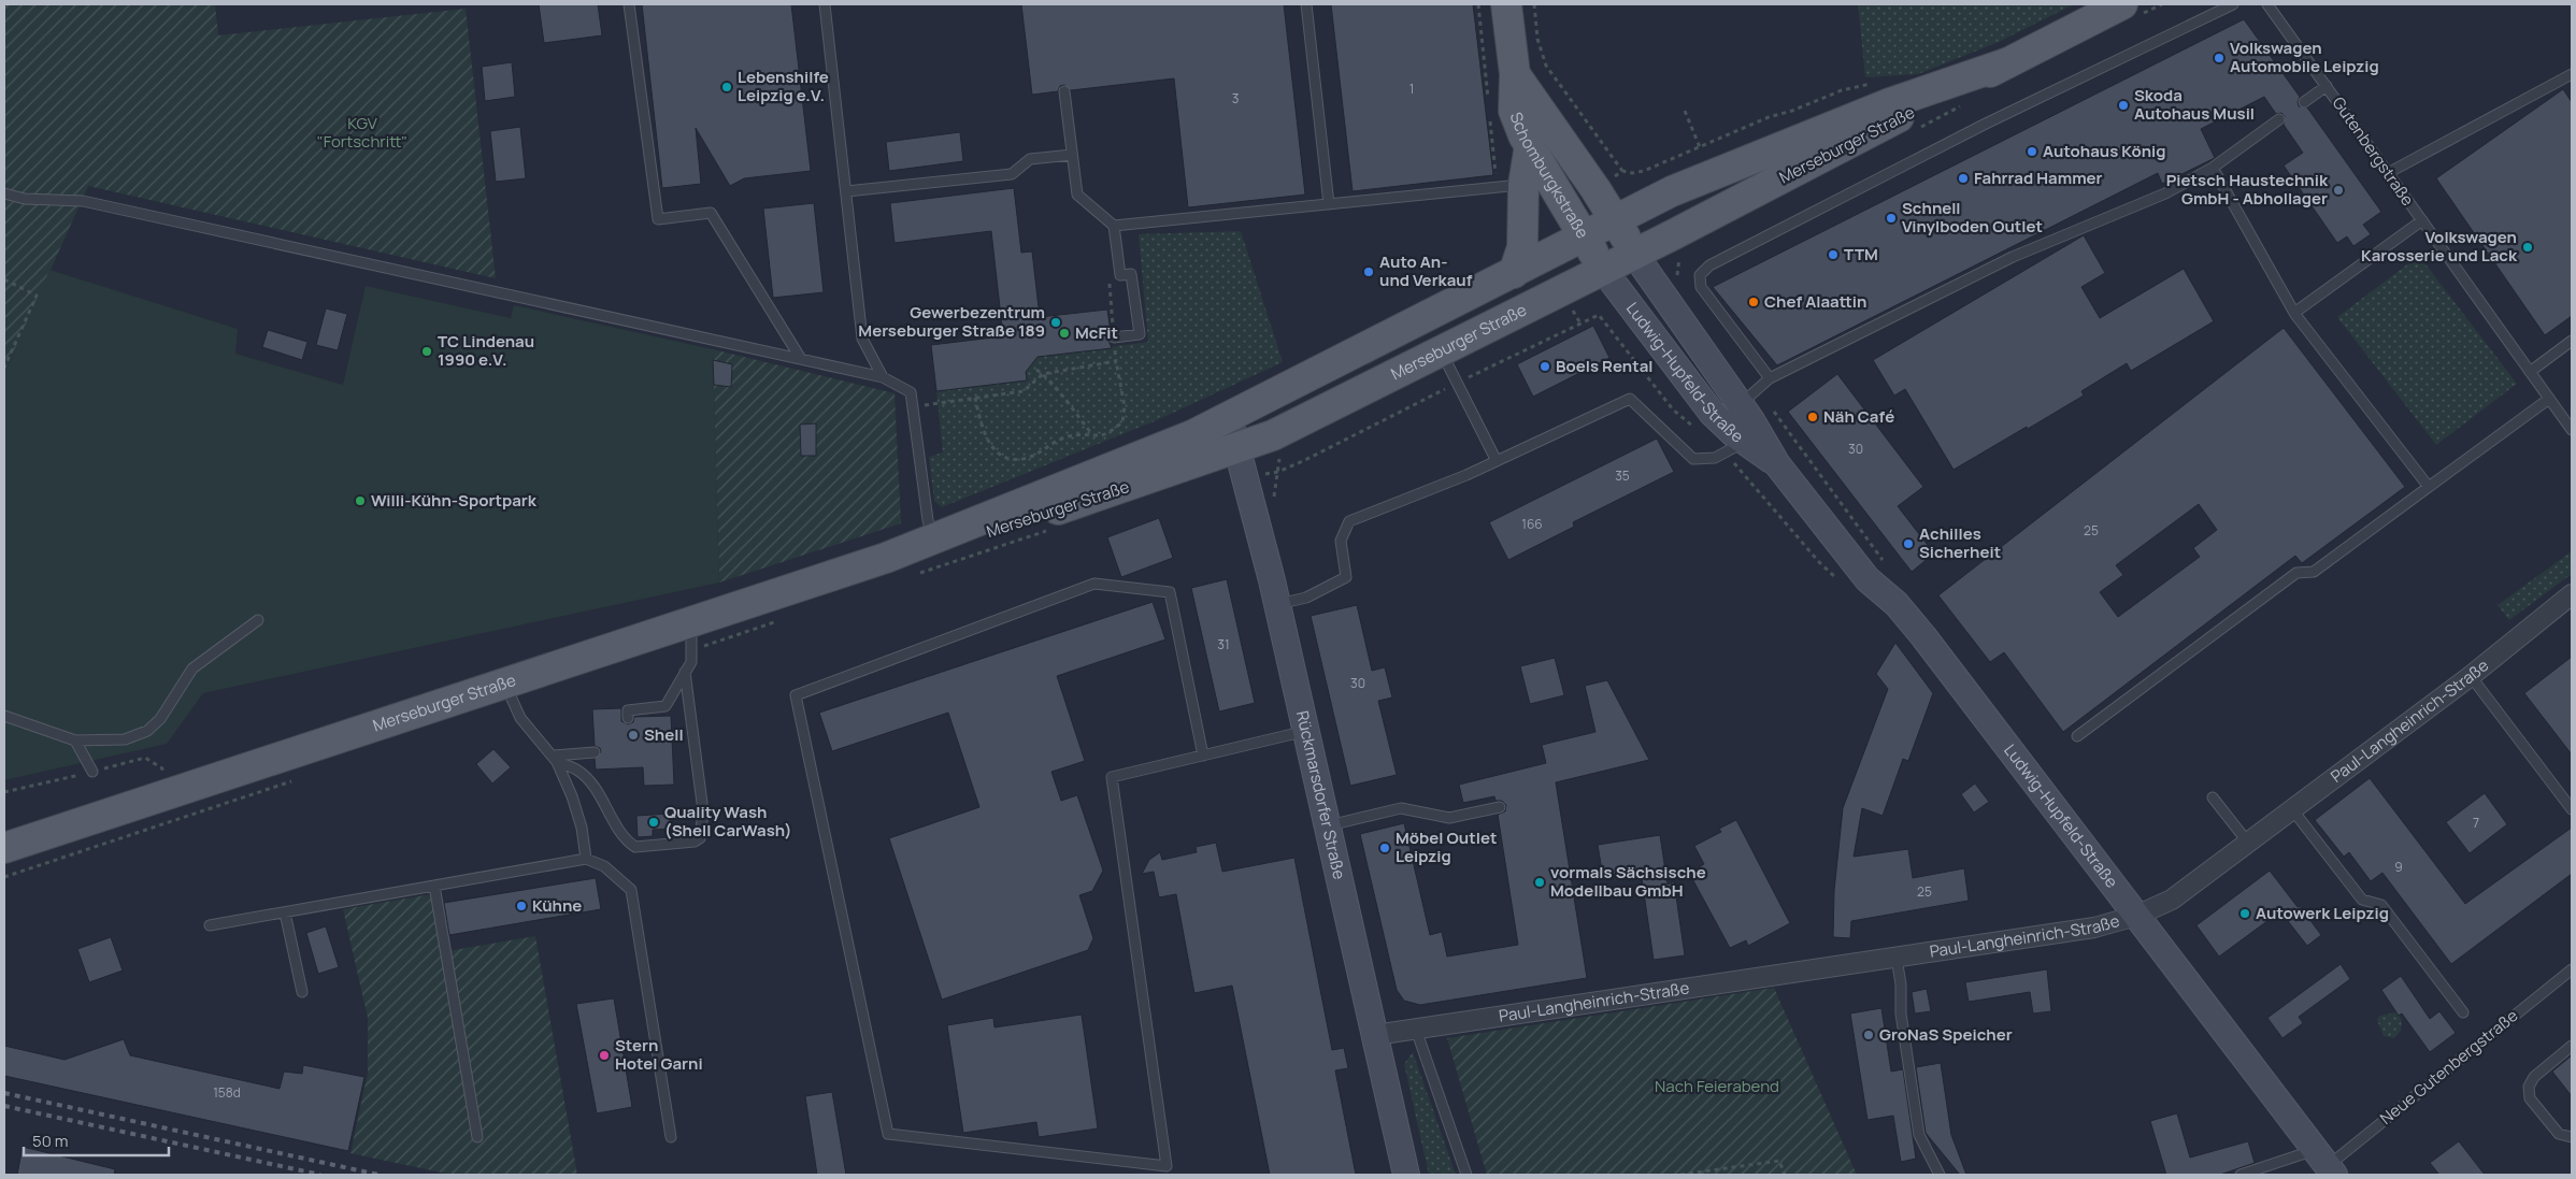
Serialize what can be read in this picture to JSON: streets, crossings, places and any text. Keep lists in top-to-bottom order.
{
  "streets": {
    "main road": [
      "Merseburger Straße",
      "Schomburgkstraße",
      "Ludwig-Hupfeld-Straße",
      "Rückmarsdorfer Straße"
    ],
    "street": ["Paul-Langheinrich-Straße"],
    "lane": ["Gutenbergstraße", "Neue Gutenbergstraße"]
  },
  "crossings": [
    ["Merseburger Straße", "Schomburgkstraße"],
    ["Merseburger Straße", "Ludwig-Hupfeld-Straße"],
    ["Merseburger Straße", "Rückmarsdorfer Straße"],
    ["Schomburgkstraße", "Ludwig-Hupfeld-Straße"],
    ["Ludwig-Hupfeld-Straße", "Paul-Langheinrich-Straße"],
    ["Ludwig-Hupfeld-Straße", "Neue Gutenbergstraße"],
    ["Paul-Langheinrich-Straße", "Rückmarsdorfer Straße"]
  ],
  "parks": ["KGV \"Fortschritt\"", "Nach Feierabend"],
  "places": [
    "Volkswagen Automobile Leipzig",
    "Lebenshilfe Leipzig e.V.",
    "Skoda Autohaus Musil",
    "Autohaus König",
    "Fahrrad Hammer",
    "Pietsch Haustechnik GmbH - Abhollager",
    "Schnell Vinylboden Outlet",
    "Volkswagen Karosserie und Lack",
    "TTM",
    "Auto An- und Verkauf",
    "Chef Alaattin",
    "Gewerbezentrum Merseburger Straße 189",
    "McFit",
    "TC Lindenau 1990 e.V.",
    "Boels Rental",
    "Näh Café",
    "Willi-Kühn-Sportpark",
    "Achilles Sicherheit",
    "Shell",
    "Quality Wash (Shell CarWash)",
    "Möbel Outlet Leipzig",
    "vormals Sächsische Modellbau GmbH",
    "Kühne",
    "Autowerk Leipzig",
    "GroNaS Speicher",
    "Stern Hotel Garni"
  ],
  "house_numbers": [
    "1",
    "3",
    "30",
    "35",
    "166",
    "25",
    "31",
    "30",
    "7",
    "9",
    "25",
    "158d"
  ],
  "scale_bar": "50 m"
}
